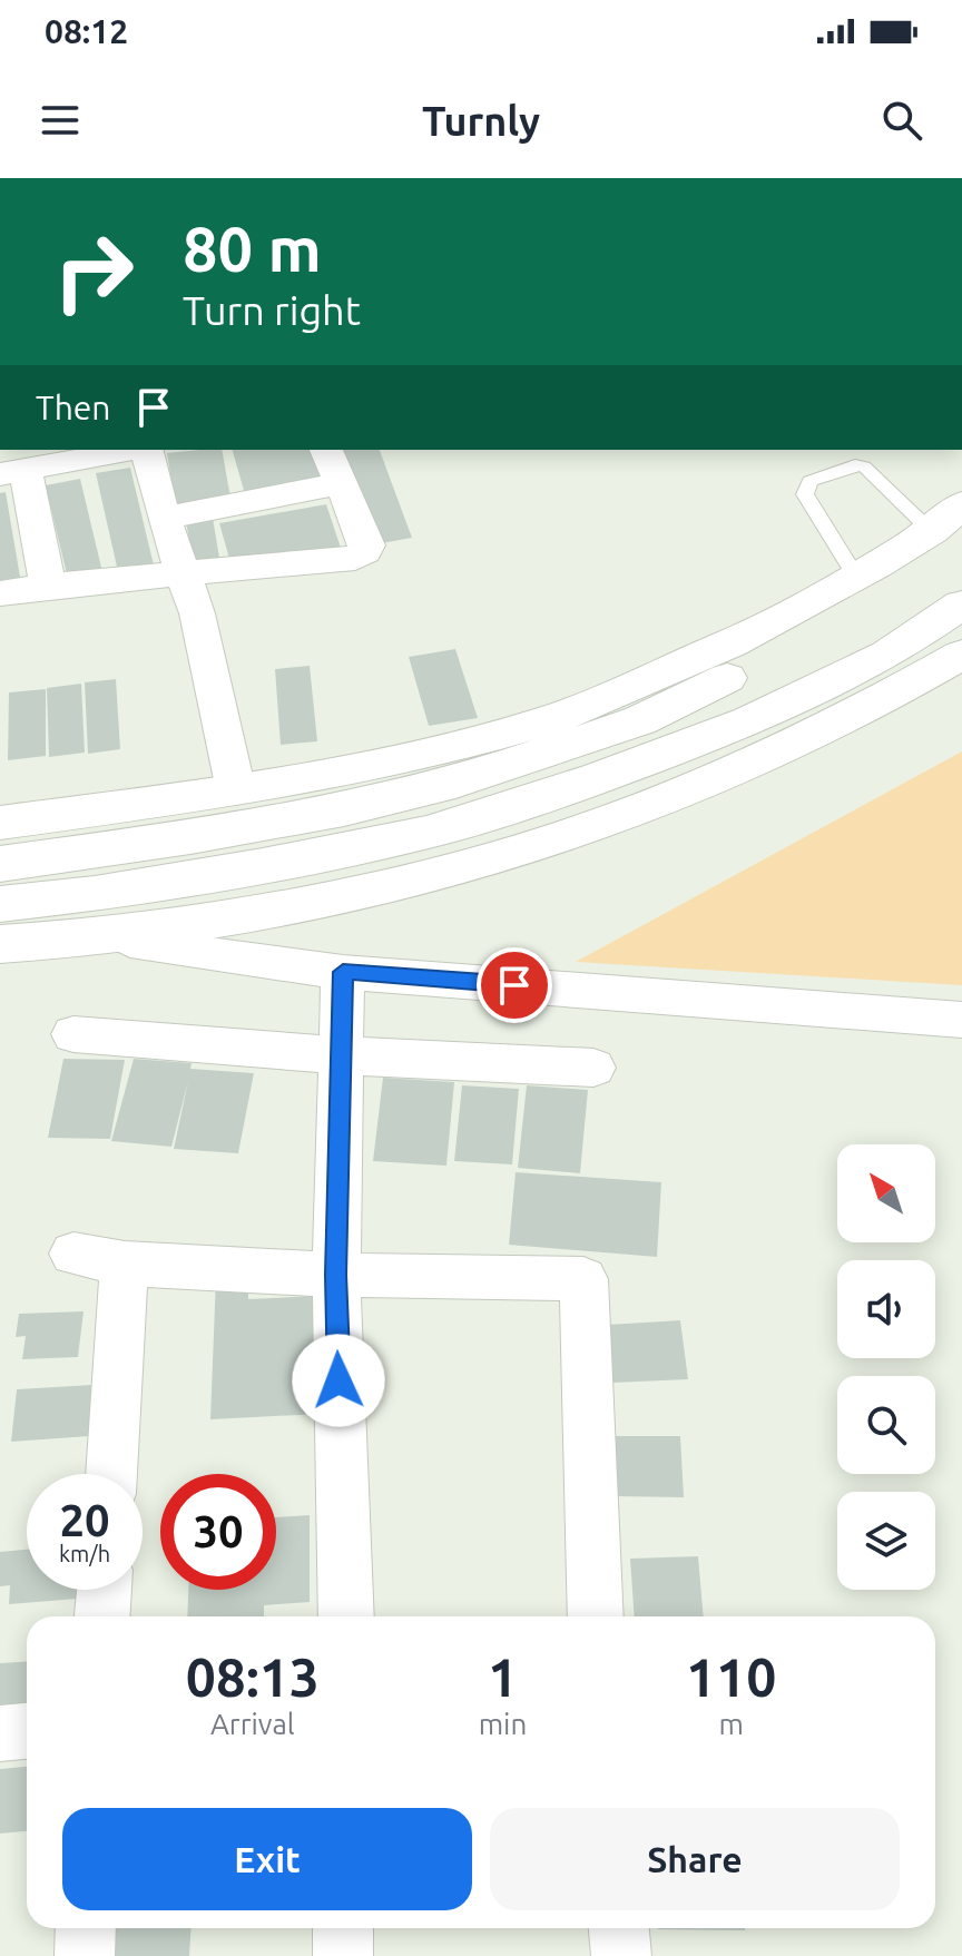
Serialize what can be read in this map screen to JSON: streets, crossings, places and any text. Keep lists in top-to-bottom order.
{
  "north": "top left",
  "page": {
    "status": "08:12",
    "header": "Turnly",
    "turn": ["80 m", "Turn right"],
    "then": "Then",
    "speed": "20 km/h",
    "limit": "30",
    "eta": [
      "08:13",
      "Arrival",
      "1",
      "min",
      "110",
      "m"
    ],
    "buttons": ["Exit", "Share"]
  }
}
